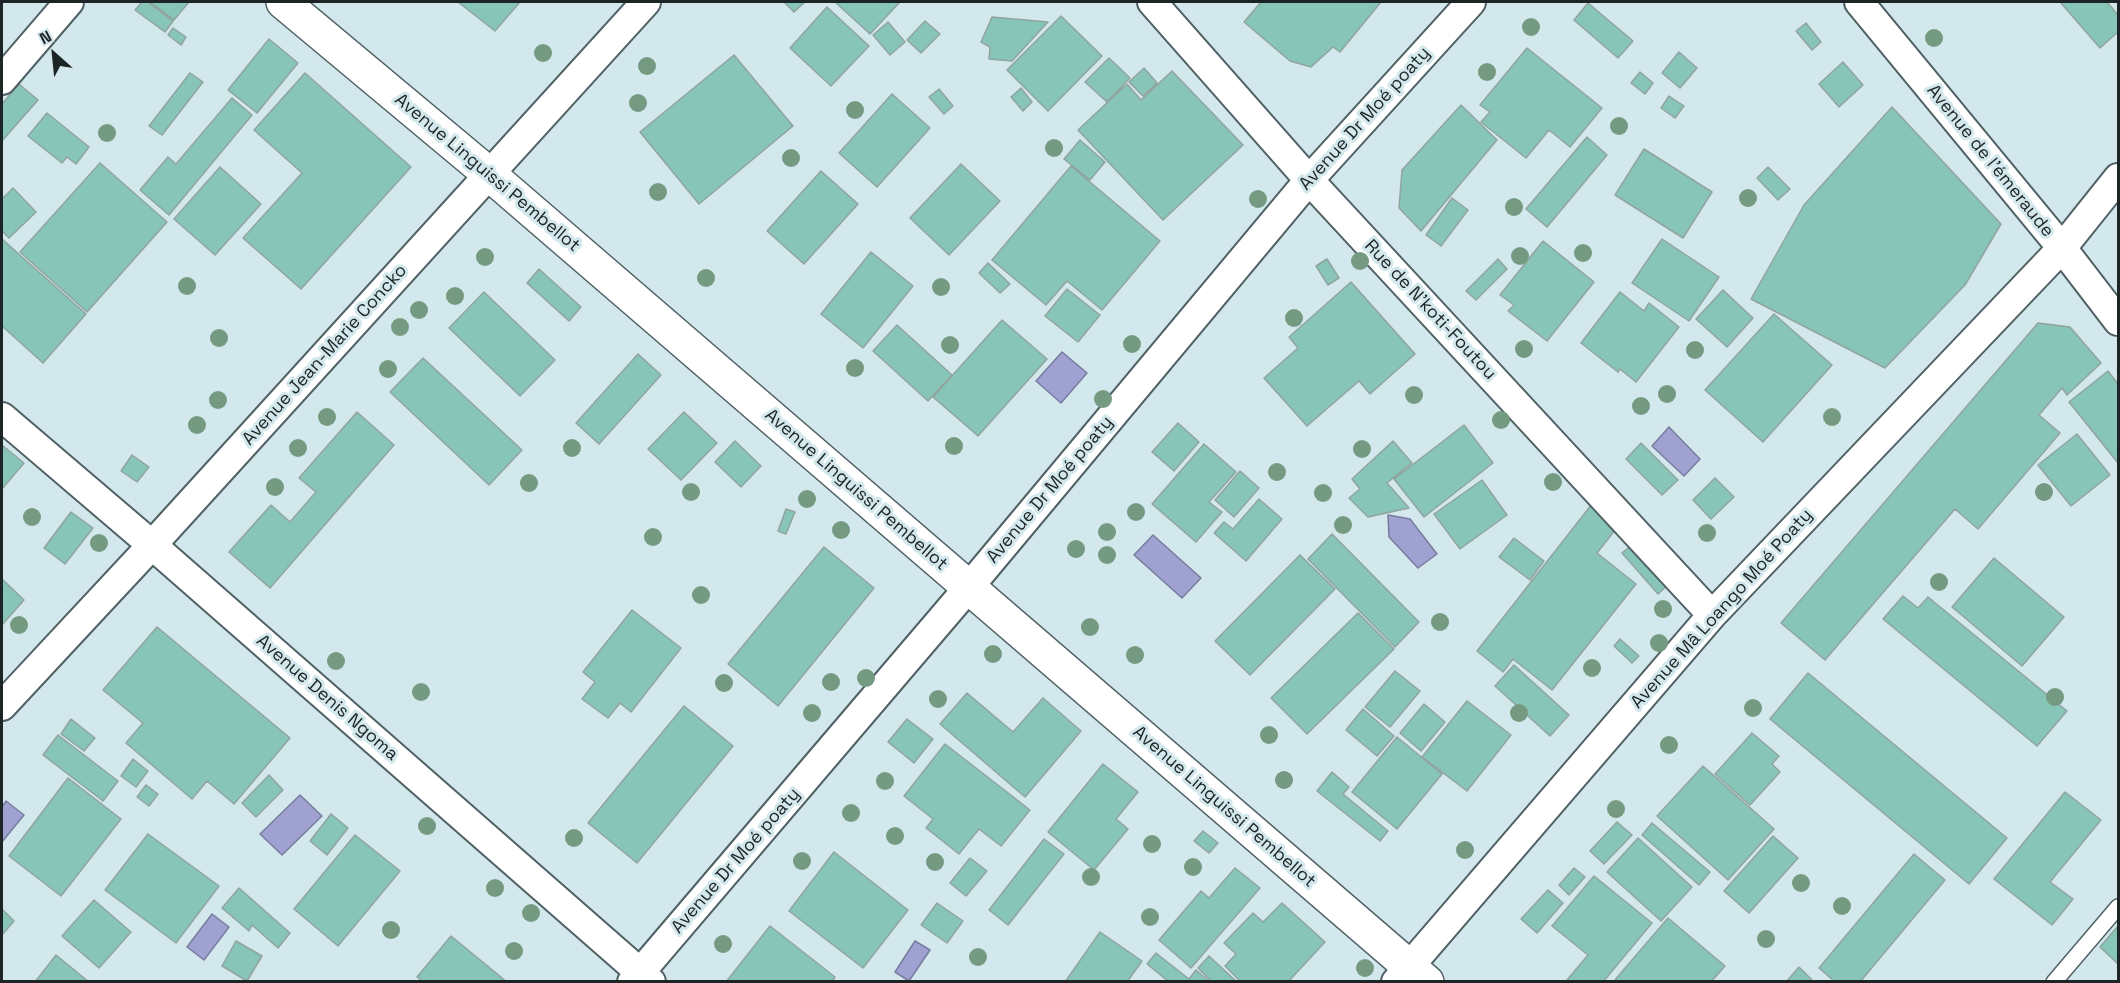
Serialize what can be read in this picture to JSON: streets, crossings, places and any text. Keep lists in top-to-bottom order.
{
  "streets": {
    "street": [
      "Avenue Dr Moé poaty",
      "Avenue de l'émeraude",
      "Avenue Linguissi Pembellot",
      "Rue de N'koti-Foutou",
      "Avenue Jean-Marie Concko",
      "Avenue Mâ Loango Moé Poaty",
      "Avenue Denis Ngoma"
    ]
  },
  "crossings": [
    ["Avenue Dr Moé poaty", "Avenue Linguissi Pembellot"],
    ["Avenue Dr Moé poaty", "Rue de N'koti-Foutou"],
    ["Avenue Dr Moé poaty", "Avenue Denis Ngoma"],
    ["Avenue de l'émeraude", "Avenue Mâ Loango Moé Poaty"],
    ["Avenue Linguissi Pembellot", "Avenue Jean-Marie Concko"],
    ["Avenue Linguissi Pembellot", "Avenue Mâ Loango Moé Poaty"],
    ["Rue de N'koti-Foutou", "Avenue Mâ Loango Moé Poaty"],
    ["Avenue Jean-Marie Concko", "Avenue Denis Ngoma"]
  ],
  "north": "top left"
}
